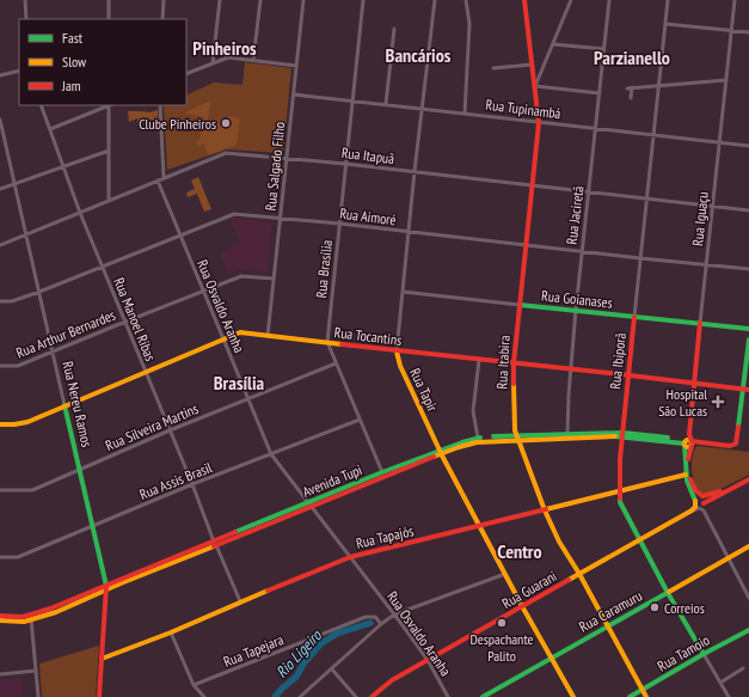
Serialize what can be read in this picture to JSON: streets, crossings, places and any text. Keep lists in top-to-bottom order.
{
  "streets": {
    "street": [
      "Rua Tupinambá",
      "Rua Itapuã",
      "Rua Salgado Filho",
      "Rua Jaciretã",
      "Rua Aimoré",
      "Rua Iguaçu",
      "Rua Brasília",
      "Rua Goianases",
      "Rua Osvaldo Aranha",
      "Rua Manoel Ribas",
      "Rua Arthur Bernardes",
      "Rua Tocantins",
      "Rua Ibiporã",
      "Rua Itabira",
      "Rua Tapir",
      "Rua Nereu Ramos",
      "Rua Silveira Martins",
      "Rua Assis Brasil",
      "Avenida Tupi",
      "Rua Tapajós",
      "Rua Guarani",
      "Rua Caramuru",
      "Rua Tapejara",
      "Rua Tamoio"
    ]
  },
  "crossings": [
    ["Rua Tupinambá", "Rua Salgado Filho"],
    ["Rua Tupinambá", "Rua Jaciretã"],
    ["Rua Tupinambá", "Rua Iguaçu"],
    ["Rua Tupinambá", "Rua Brasília"],
    ["Rua Tupinambá", "Rua Ibiporã"],
    ["Rua Tupinambá", "Rua Itabira"],
    ["Rua Tupinambá", "Rua Tapir"],
    ["Rua Itapuã", "Rua Salgado Filho"],
    ["Rua Itapuã", "Rua Jaciretã"],
    ["Rua Itapuã", "Rua Iguaçu"],
    ["Rua Itapuã", "Rua Brasília"],
    ["Rua Itapuã", "Rua Osvaldo Aranha"],
    ["Rua Itapuã", "Rua Manoel Ribas"],
    ["Rua Itapuã", "Rua Ibiporã"],
    ["Rua Itapuã", "Rua Itabira"],
    ["Rua Itapuã", "Rua Tapir"],
    ["Rua Itapuã", "Rua Nereu Ramos"],
    ["Rua Salgado Filho", "Rua Aimoré"],
    ["Rua Salgado Filho", "Rua Arthur Bernardes"],
    ["Rua Salgado Filho", "Rua Tocantins"],
    ["Rua Jaciretã", "Rua Aimoré"],
    ["Rua Jaciretã", "Rua Goianases"],
    ["Rua Jaciretã", "Rua Tocantins"],
    ["Rua Jaciretã", "Avenida Tupi"],
    ["Rua Aimoré", "Rua Iguaçu"],
    ["Rua Aimoré", "Rua Brasília"],
    ["Rua Aimoré", "Rua Osvaldo Aranha"],
    ["Rua Aimoré", "Rua Manoel Ribas"],
    ["Rua Aimoré", "Rua Ibiporã"],
    ["Rua Aimoré", "Rua Itabira"],
    ["Rua Aimoré", "Rua Tapir"],
    ["Rua Aimoré", "Rua Nereu Ramos"],
    ["Rua Iguaçu", "Rua Goianases"],
    ["Rua Iguaçu", "Rua Tocantins"],
    ["Rua Iguaçu", "Avenida Tupi"],
    ["Rua Iguaçu", "Rua Tapajós"],
    ["Rua Brasília", "Rua Tocantins"],
    ["Rua Brasília", "Rua Silveira Martins"],
    ["Rua Brasília", "Rua Assis Brasil"],
    ["Rua Brasília", "Avenida Tupi"],
    ["Rua Goianases", "Rua Ibiporã"],
    ["Rua Goianases", "Rua Itabira"],
    ["Rua Goianases", "Rua Tapir"],
    ["Rua Osvaldo Aranha", "Rua Arthur Bernardes"],
    ["Rua Osvaldo Aranha", "Rua Tocantins"],
    ["Rua Osvaldo Aranha", "Rua Silveira Martins"],
    ["Rua Osvaldo Aranha", "Rua Assis Brasil"],
    ["Rua Osvaldo Aranha", "Avenida Tupi"],
    ["Rua Osvaldo Aranha", "Rua Tapajós"],
    ["Rua Osvaldo Aranha", "Rua Guarani"],
    ["Rua Manoel Ribas", "Rua Arthur Bernardes"],
    ["Rua Manoel Ribas", "Rua Tocantins"],
    ["Rua Manoel Ribas", "Rua Silveira Martins"],
    ["Rua Manoel Ribas", "Rua Assis Brasil"],
    ["Rua Manoel Ribas", "Avenida Tupi"],
    ["Rua Manoel Ribas", "Rua Tapajós"],
    ["Rua Arthur Bernardes", "Rua Nereu Ramos"],
    ["Rua Tocantins", "Rua Ibiporã"],
    ["Rua Tocantins", "Rua Itabira"],
    ["Rua Tocantins", "Rua Tapir"],
    ["Rua Tocantins", "Rua Nereu Ramos"],
    ["Rua Tocantins", "Avenida Tupi"],
    ["Rua Ibiporã", "Avenida Tupi"],
    ["Rua Ibiporã", "Rua Tapajós"],
    ["Rua Ibiporã", "Rua Guarani"],
    ["Rua Ibiporã", "Rua Caramuru"],
    ["Rua Ibiporã", "Rua Tamoio"],
    ["Rua Itabira", "Avenida Tupi"],
    ["Rua Itabira", "Rua Tapajós"],
    ["Rua Itabira", "Rua Guarani"],
    ["Rua Itabira", "Rua Caramuru"],
    ["Rua Itabira", "Rua Tamoio"],
    ["Rua Tapir", "Avenida Tupi"],
    ["Rua Tapir", "Rua Tapajós"],
    ["Rua Tapir", "Rua Guarani"],
    ["Rua Tapir", "Rua Caramuru"],
    ["Rua Nereu Ramos", "Rua Silveira Martins"],
    ["Rua Nereu Ramos", "Rua Assis Brasil"],
    ["Rua Nereu Ramos", "Avenida Tupi"],
    ["Rua Nereu Ramos", "Rua Tapajós"]
  ],
  "districts": [
    "Pinheiros",
    "Bancários",
    "Parzianello",
    "Brasília",
    "Centro"
  ],
  "water": ["Rio Ligeiro"],
  "places": {
    "other": ["Clube Pinheiros", "Correios", "Despachante Palito"],
    "health": ["Hospital São Lucas"]
  },
  "legend": ["Fast", "Slow", "Jam"]
}
